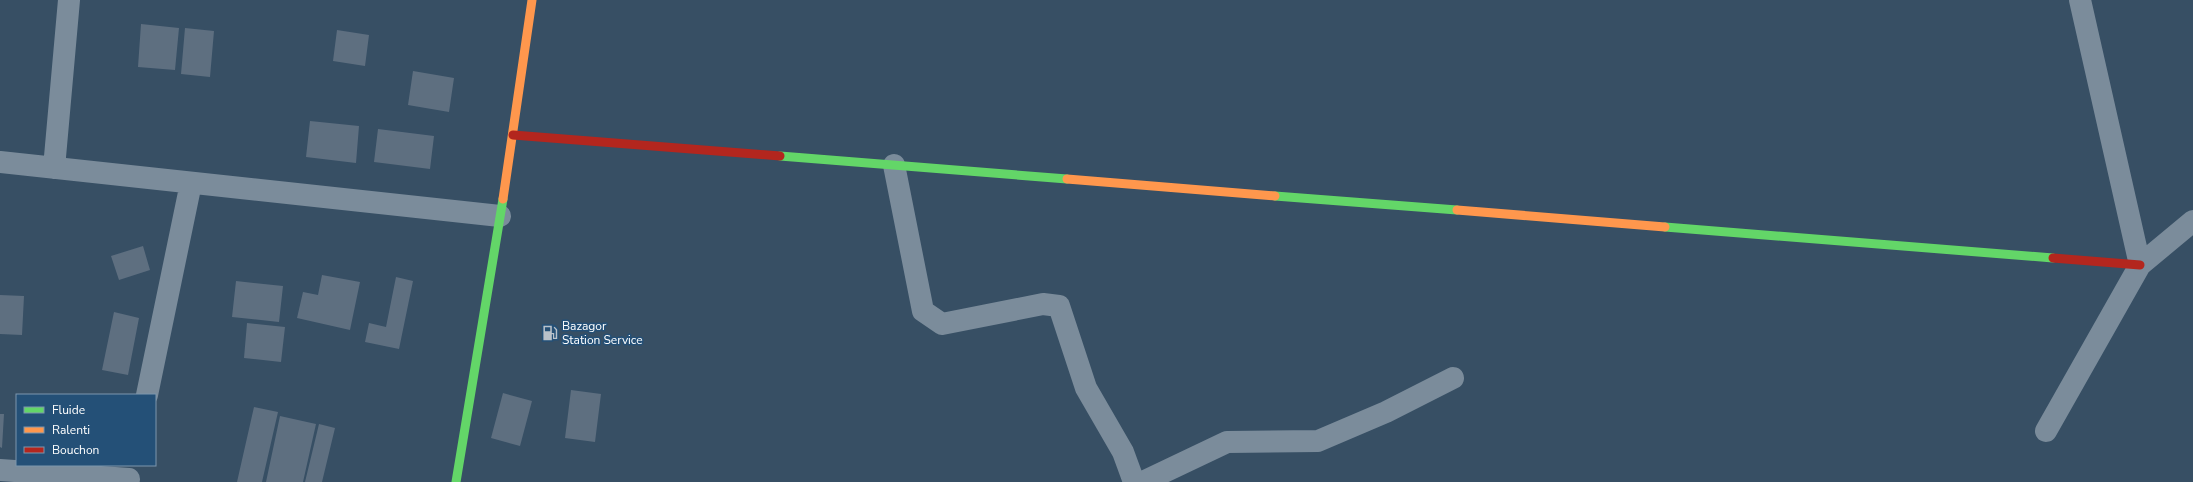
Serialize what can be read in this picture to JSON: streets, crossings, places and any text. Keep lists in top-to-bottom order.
{
  "places": {
    "fuel station": ["Bazagor Station Service"]
  },
  "legend": ["Fluide", "Ralenti", "Bouchon"]
}
